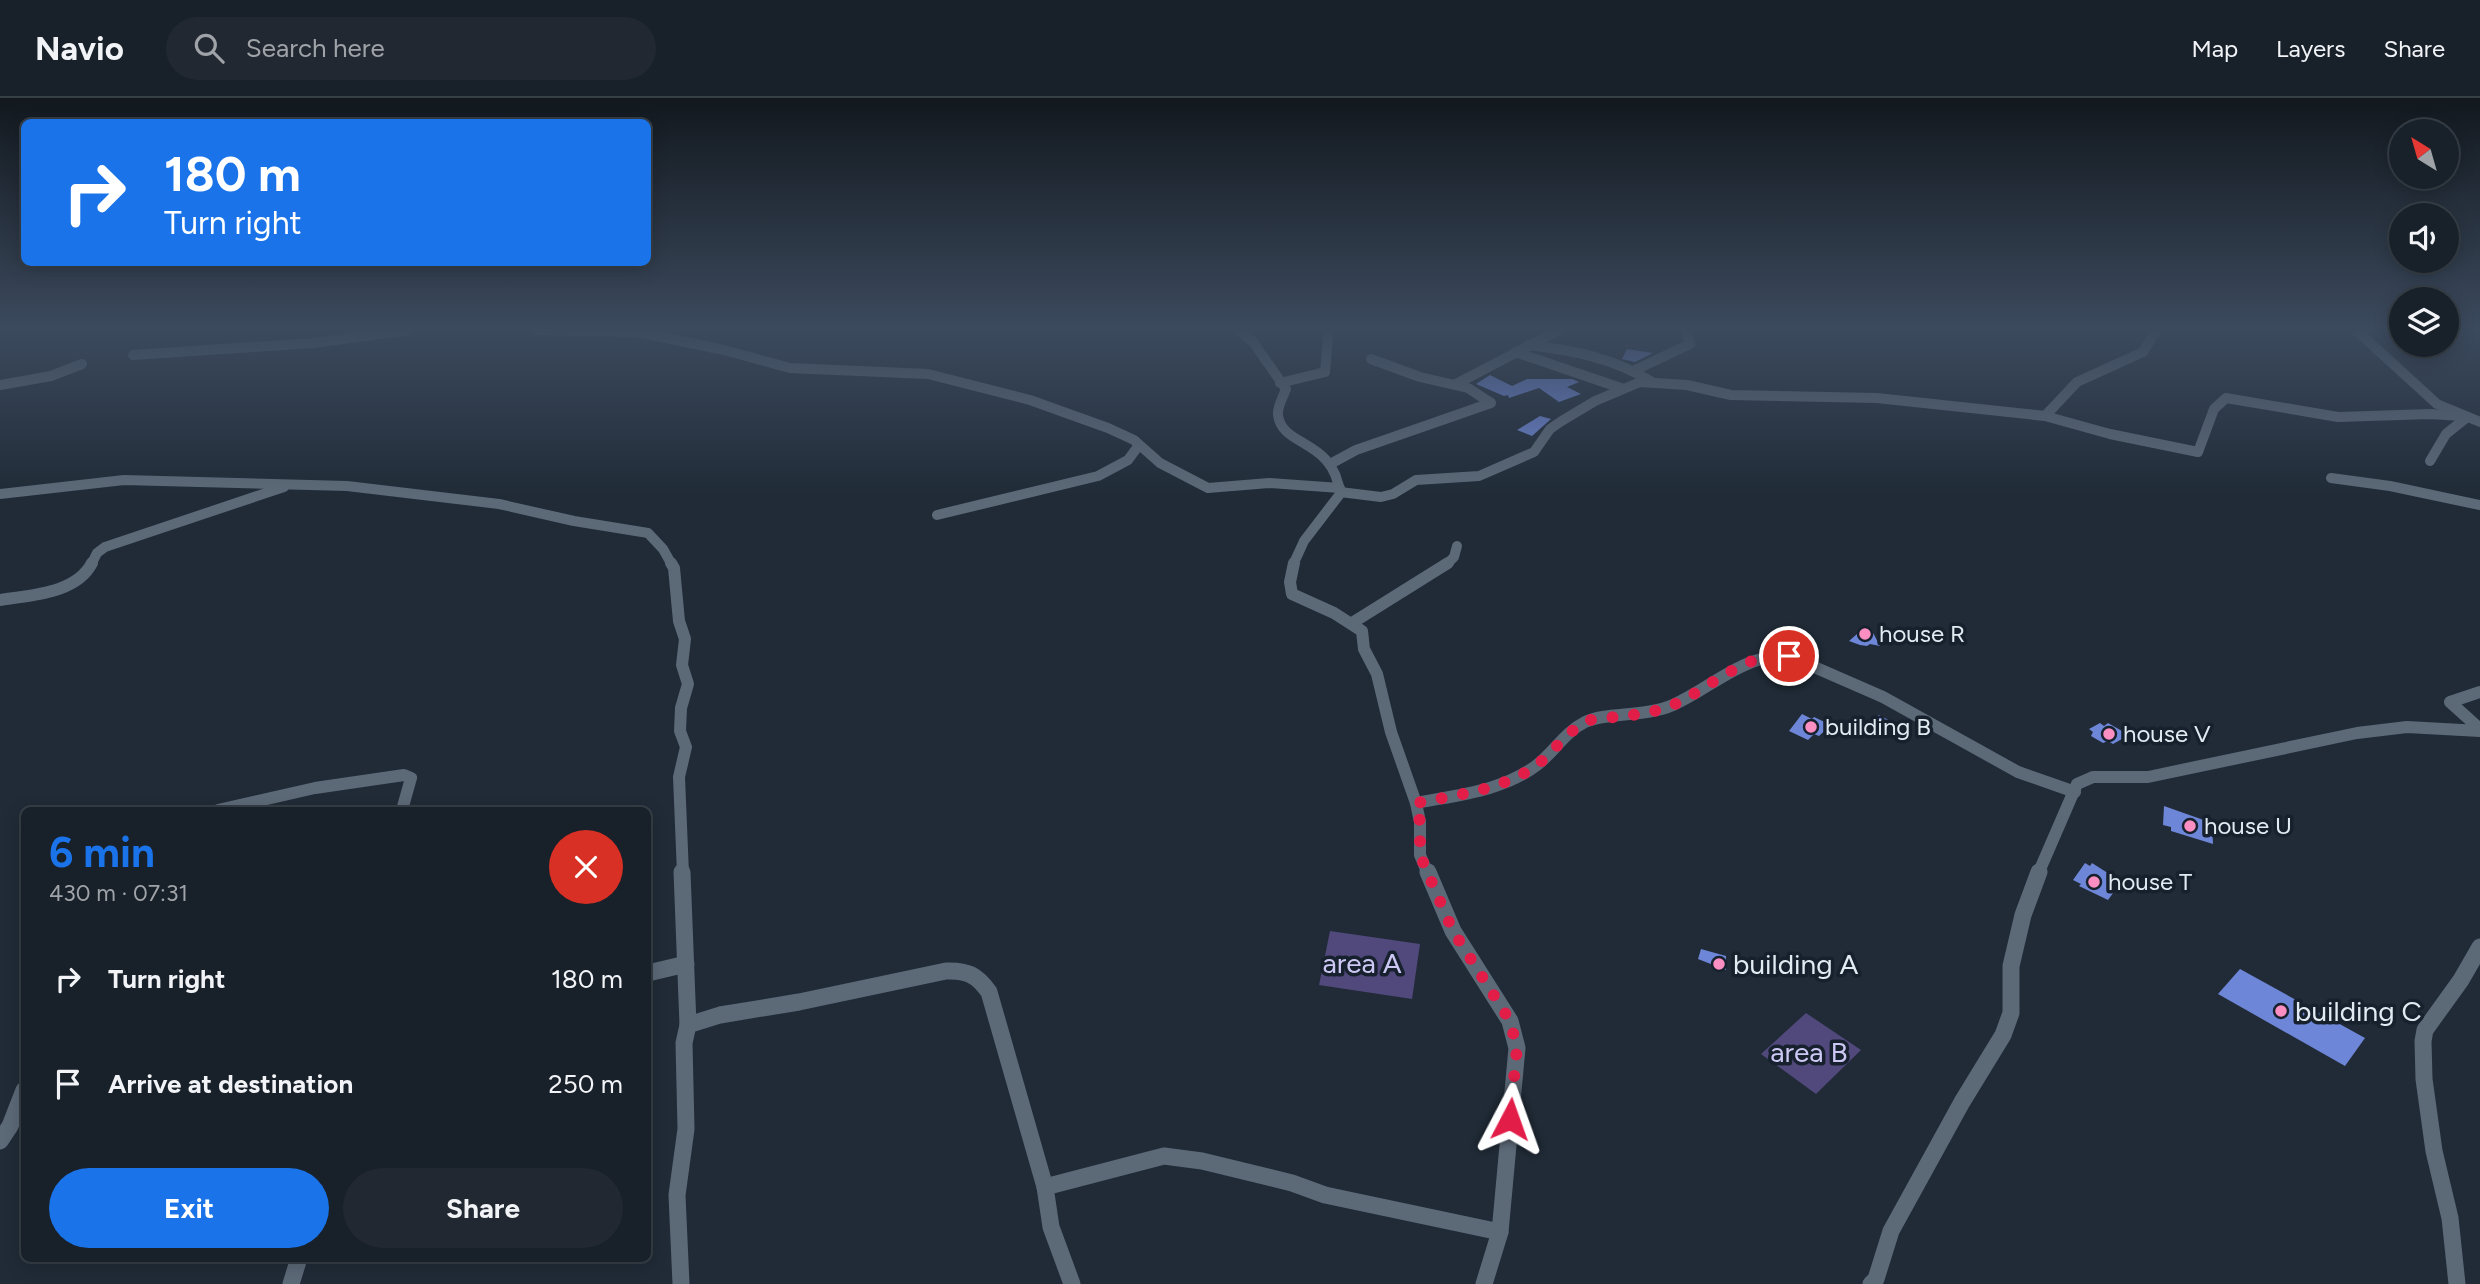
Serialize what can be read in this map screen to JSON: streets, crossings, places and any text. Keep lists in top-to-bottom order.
{
  "parks": ["area A", "area B"],
  "places": [
    "house R",
    "building B",
    "house V",
    "house U",
    "house T",
    "building A",
    "building C"
  ],
  "north": "top left",
  "page": {
    "header": "Navio",
    "search": "Search here",
    "nav": ["Map", "Layers", "Share"],
    "turn": ["180 m", "Turn right"],
    "heading": ["6 min", "430 m · 07:31"],
    "list": [
      {
        "name": "Turn right",
        "value": "180 m"
      },
      {
        "name": "Arrive at destination",
        "value": "250 m"
      }
    ],
    "buttons": ["Exit", "Share"]
  }
}
